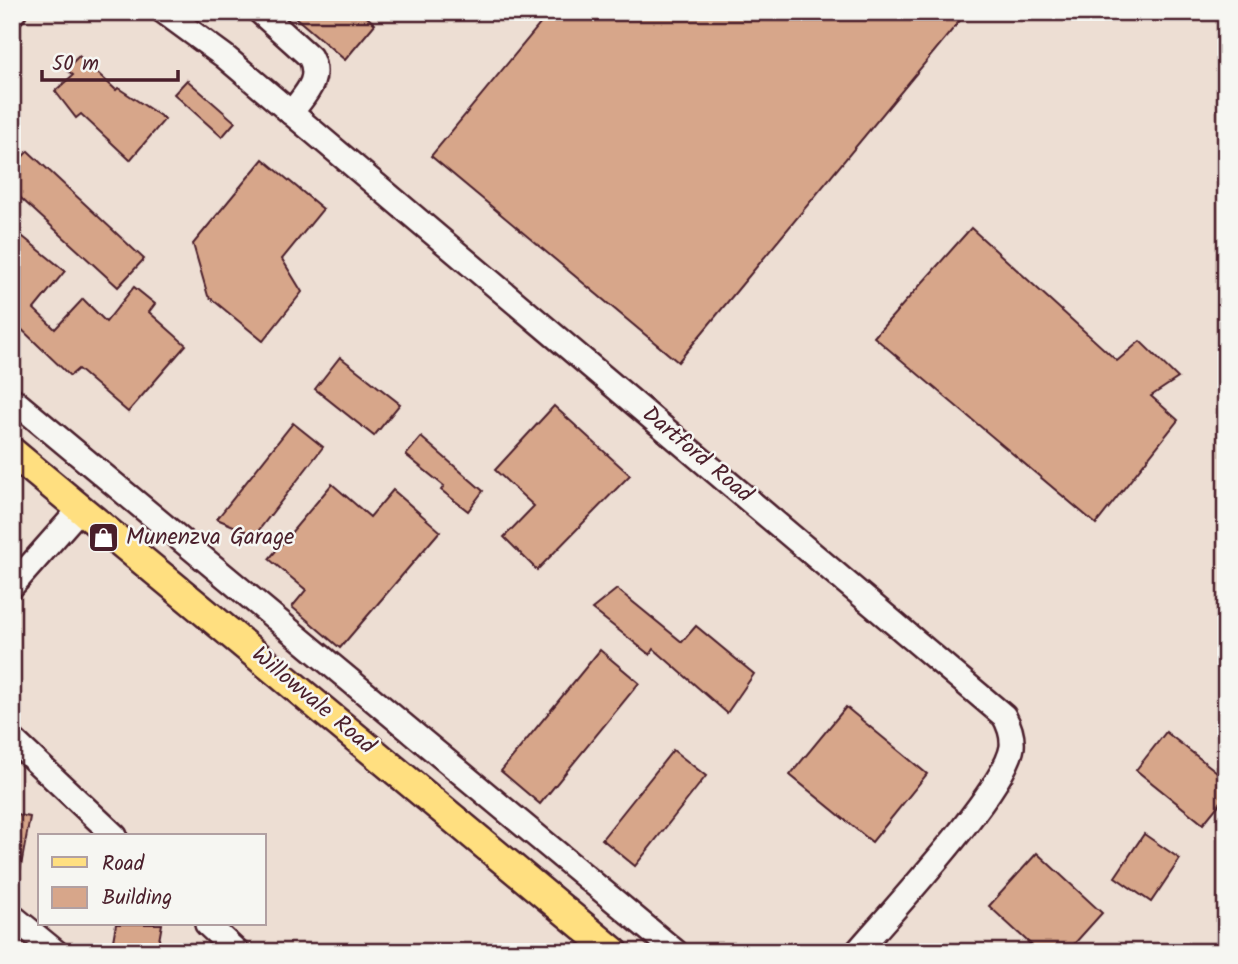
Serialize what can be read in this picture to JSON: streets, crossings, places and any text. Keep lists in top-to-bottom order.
{
  "streets": {
    "main road": ["Willowvale Road"],
    "street": ["Dartford Road"]
  },
  "places": {
    "shop": ["Munenzva Garage"]
  },
  "legend": ["Road", "Building"],
  "scale_bar": "50 m"
}
